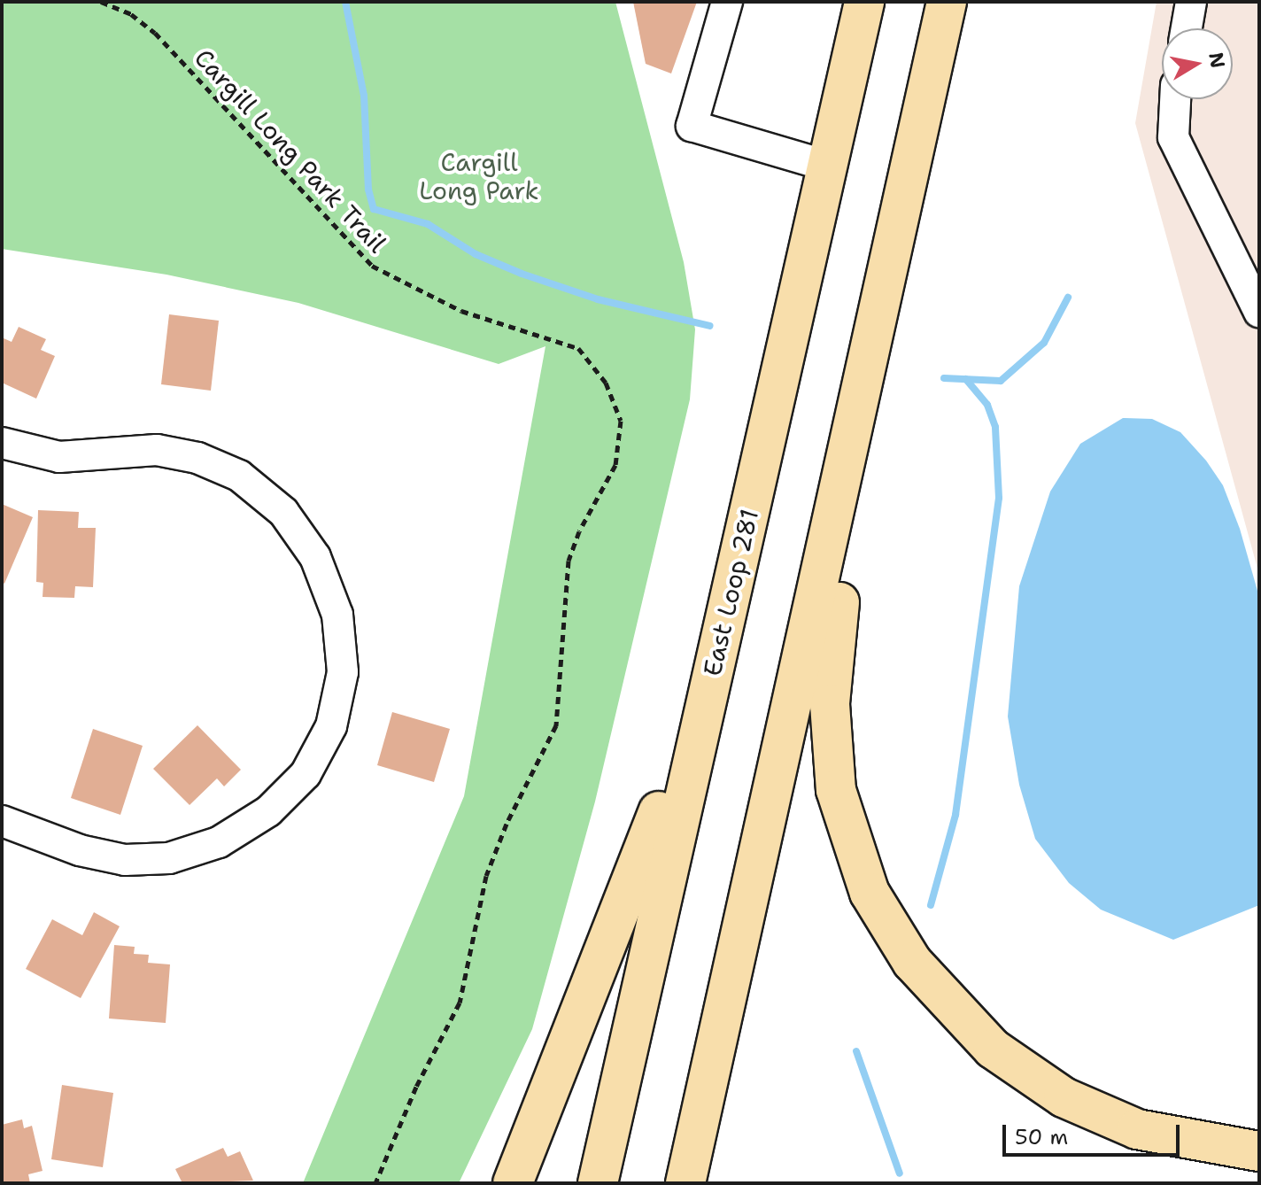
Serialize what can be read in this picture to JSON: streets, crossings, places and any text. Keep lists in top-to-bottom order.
{
  "streets": {
    "highway": ["East Loop 281"],
    "path": ["Cargill Long Park Trail"]
  },
  "parks": ["Cargill Long Park"],
  "scale_bar": "50 m",
  "north": "right"
}
